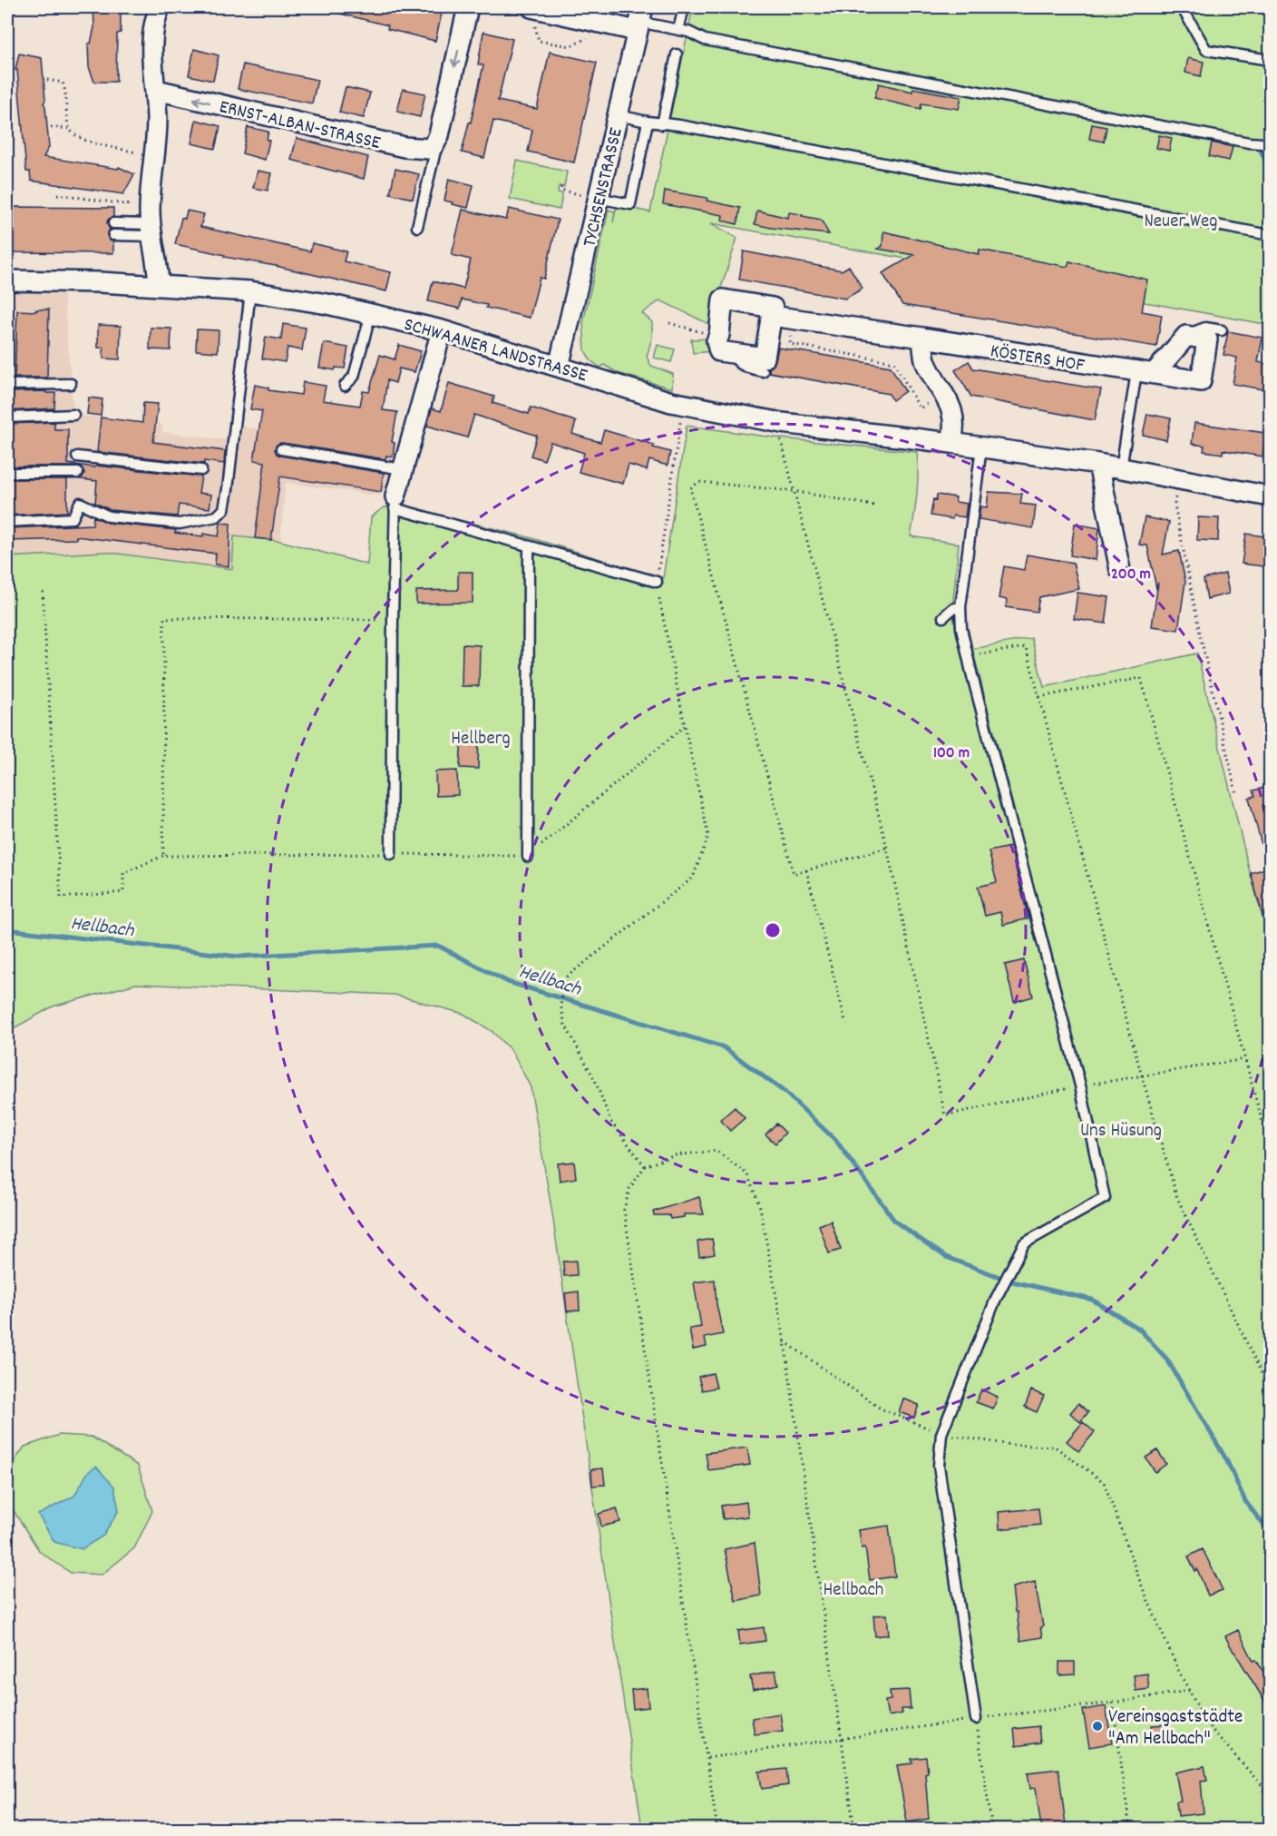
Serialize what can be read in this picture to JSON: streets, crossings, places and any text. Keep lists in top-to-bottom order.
{
  "streets": {
    "street": [
      "ERNST-ALBAN-STRASSE",
      "TYCHSENSTRASSE",
      "SCHWAANER LANDSTRASSE",
      "KÖSTERS HOF"
    ]
  },
  "crossings": [
    ["TYCHSENSTRASSE", "SCHWAANER LANDSTRASSE"]
  ],
  "one_way": ["ERNST-ALBAN-STRASSE"],
  "water": ["Hellbach"],
  "parks": [
    "Neuer Weg",
    "Hellberg",
    "Uns Hüsung",
    "Hellbach"
  ],
  "places": ["Vereinsgaststädte \"Am Hellbach\""],
  "rings": ["200 m", "100 m"]
}
